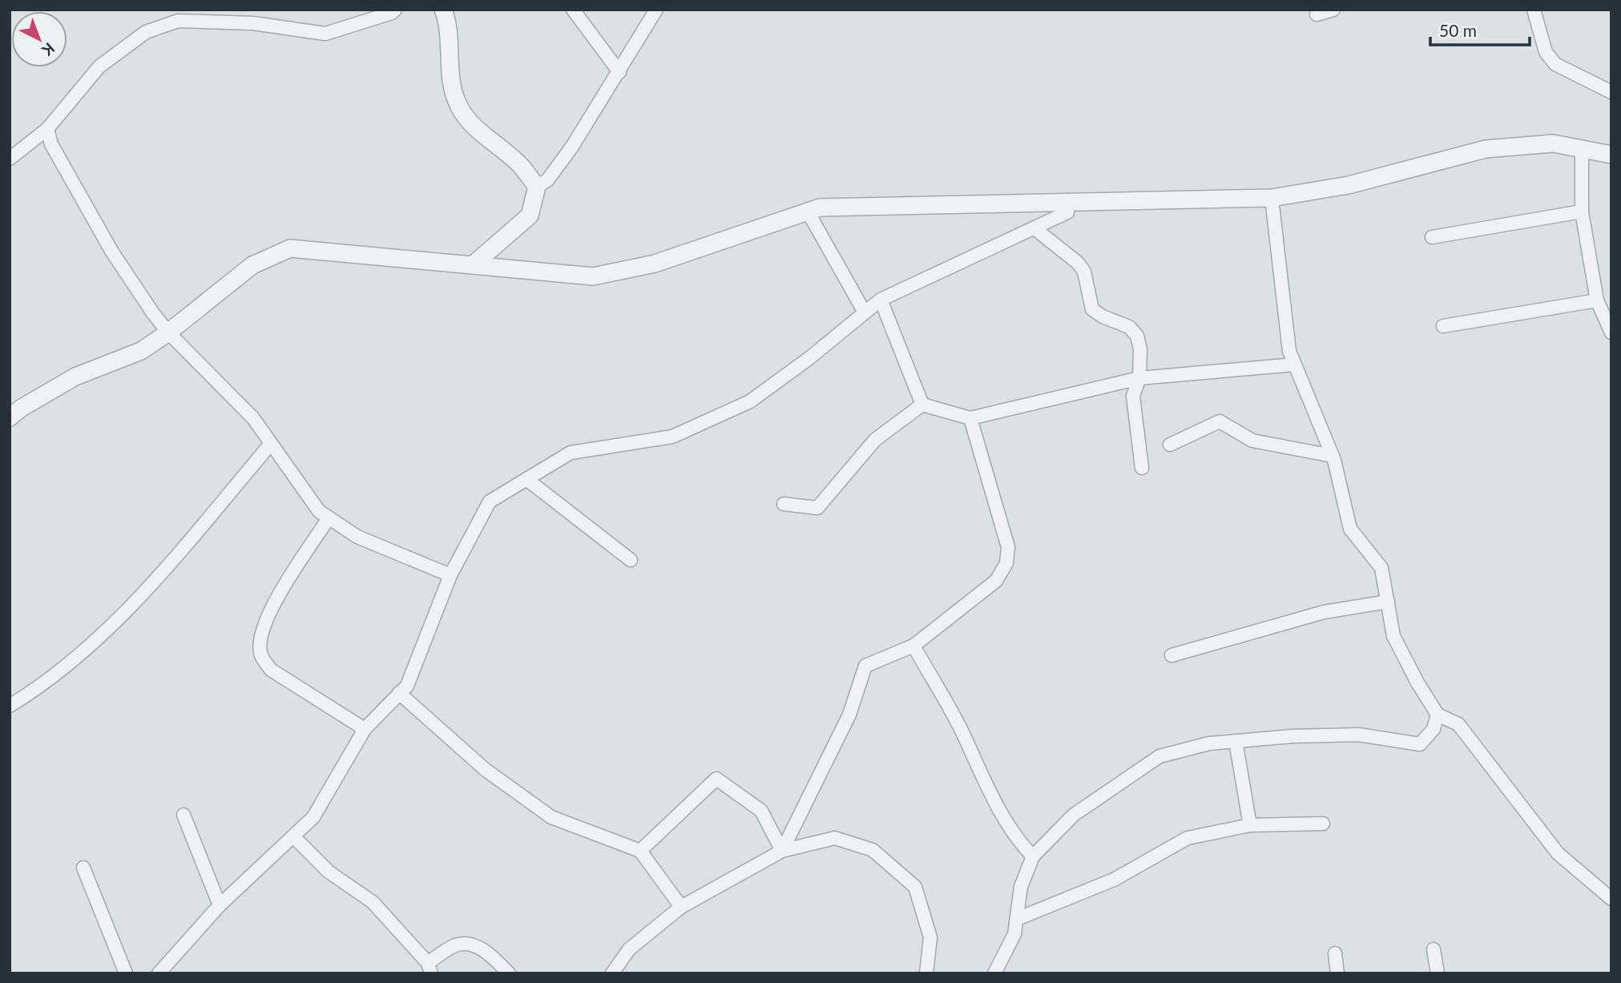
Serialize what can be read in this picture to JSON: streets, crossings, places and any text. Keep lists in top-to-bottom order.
{
  "scale_bar": "50 m",
  "north": "bottom right"
}
